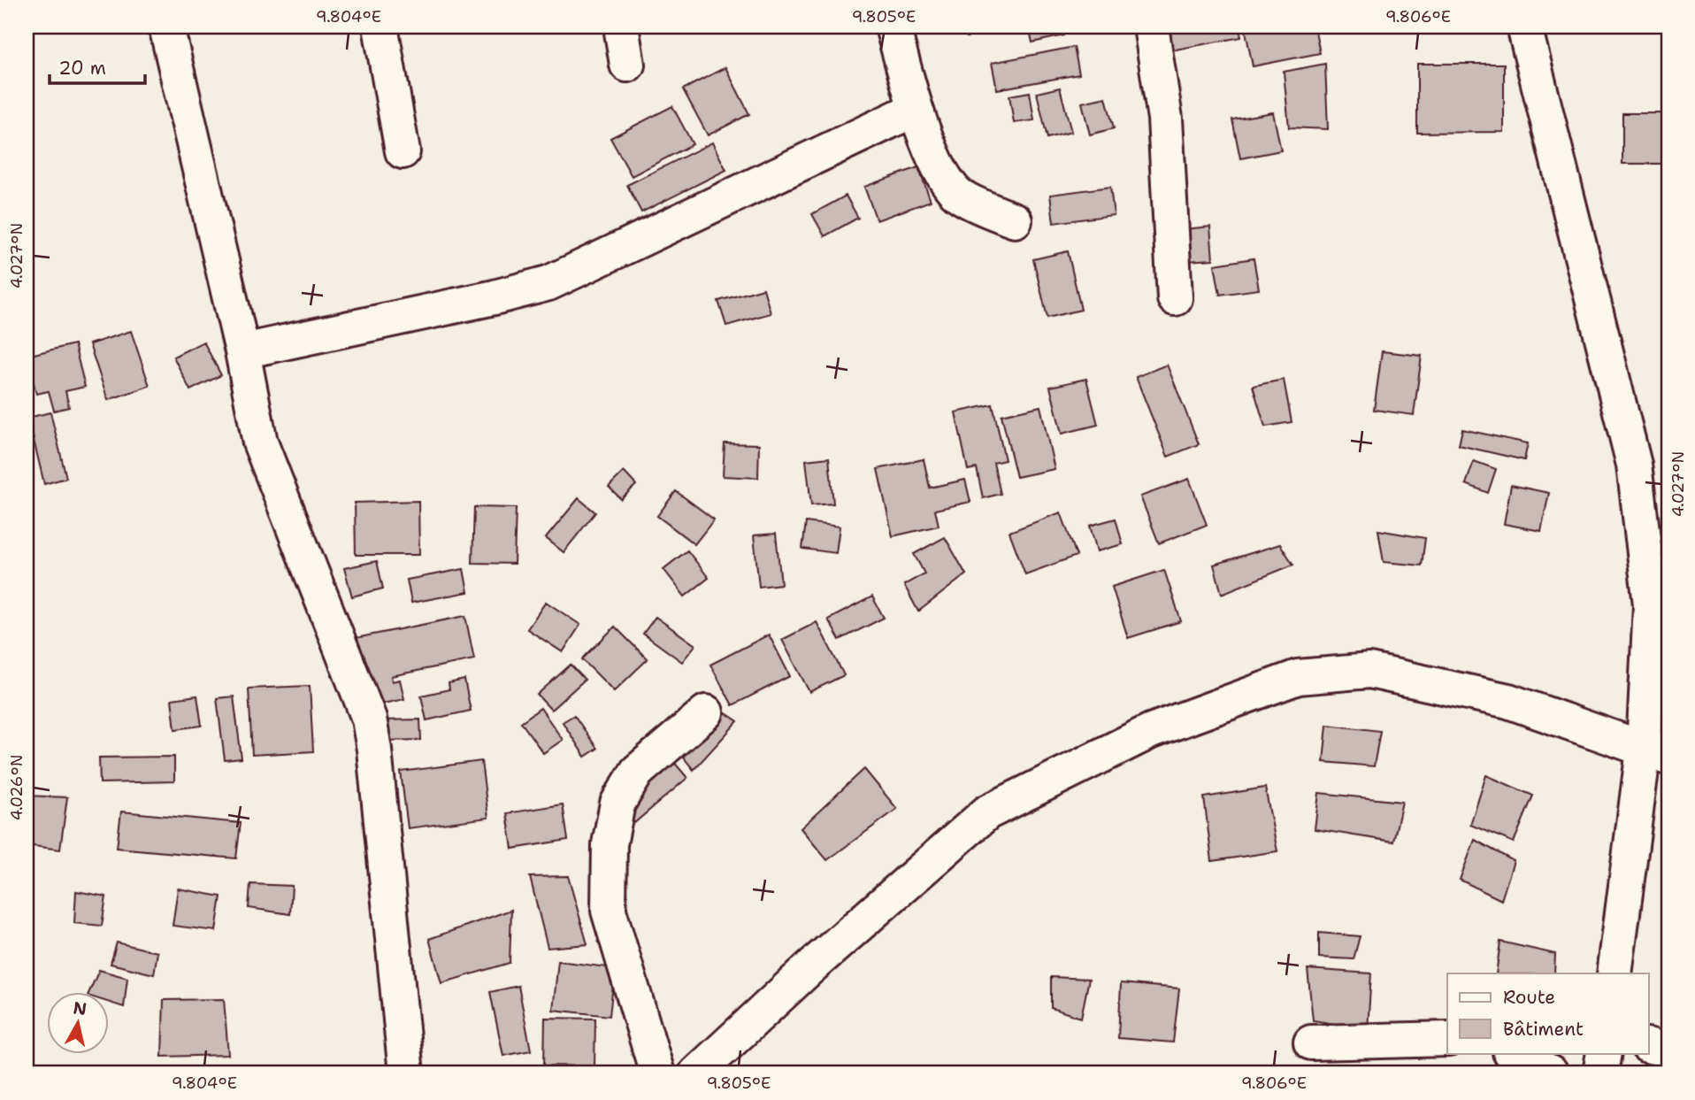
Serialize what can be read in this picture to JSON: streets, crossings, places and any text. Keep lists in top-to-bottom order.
{
  "legend": ["Route", "Bâtiment"],
  "scale_bar": "20 m",
  "north": "top",
  "coordinates": [
    "9.804°E",
    "9.805°E",
    "9.806°E",
    "4.027°N",
    "4.026°N"
  ]
}
